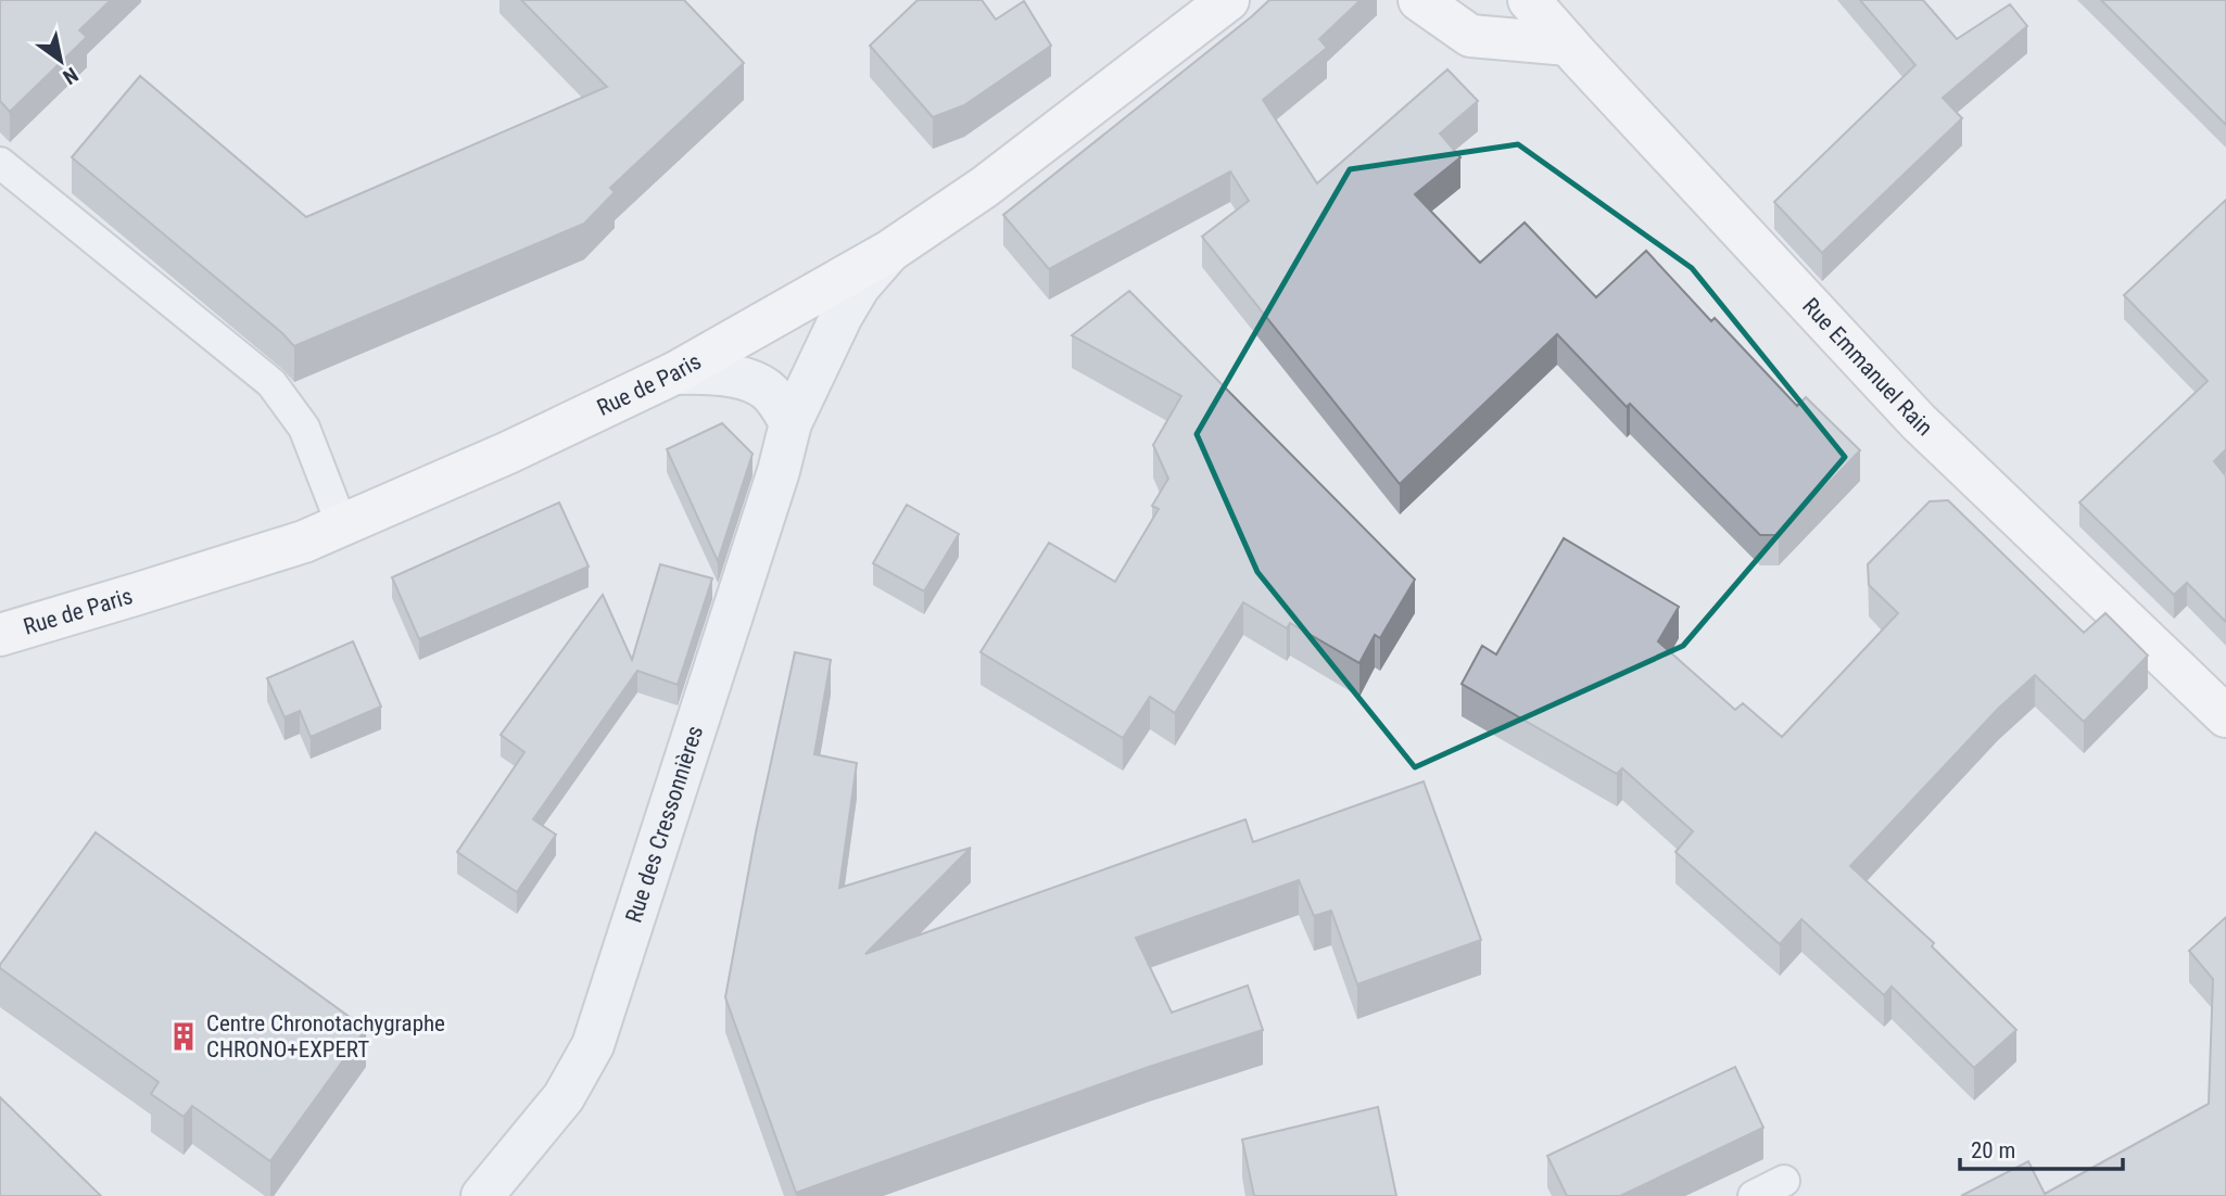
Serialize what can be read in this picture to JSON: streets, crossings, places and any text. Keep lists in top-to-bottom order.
{
  "streets": {
    "street": ["Rue Emmanuel Rain", "Rue de Paris", "Rue des Cressonnières"]
  },
  "crossings": [
    ["Rue de Paris", "Rue des Cressonnières"]
  ],
  "places": {
    "building": ["Centre Chronotachygraphe CHRONO+EXPERT"]
  },
  "scale_bar": "20 m",
  "north": "bottom right"
}
